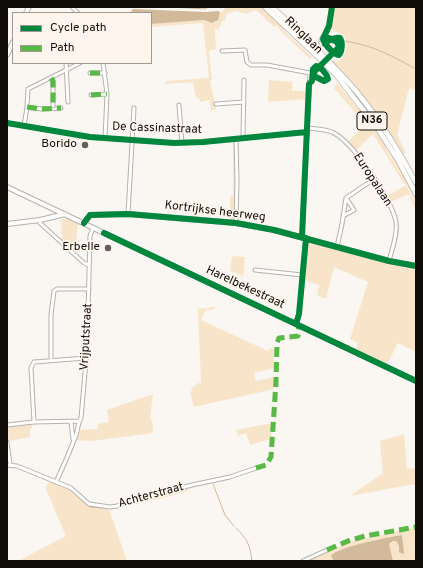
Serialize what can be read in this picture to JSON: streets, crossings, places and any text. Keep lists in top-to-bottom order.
{
  "streets": {
    "main road": ["Ringlaan", "N36"],
    "street": [
      "De Cassinastraat",
      "Europalaan",
      "Kortrijkse heerweg",
      "Harelbekestraat",
      "Vrijputstraat",
      "Achterstraat"
    ]
  },
  "crossings": [
    ["De Cassinastraat", "Europalaan"],
    ["Europalaan", "Kortrijkse heerweg"],
    ["Kortrijkse heerweg", "Harelbekestraat"],
    ["Harelbekestraat", "Vrijputstraat"],
    ["Vrijputstraat", "Achterstraat"]
  ],
  "places": ["Borido", "Erbelle"],
  "legend": ["Cycle path", "Path"]
}
